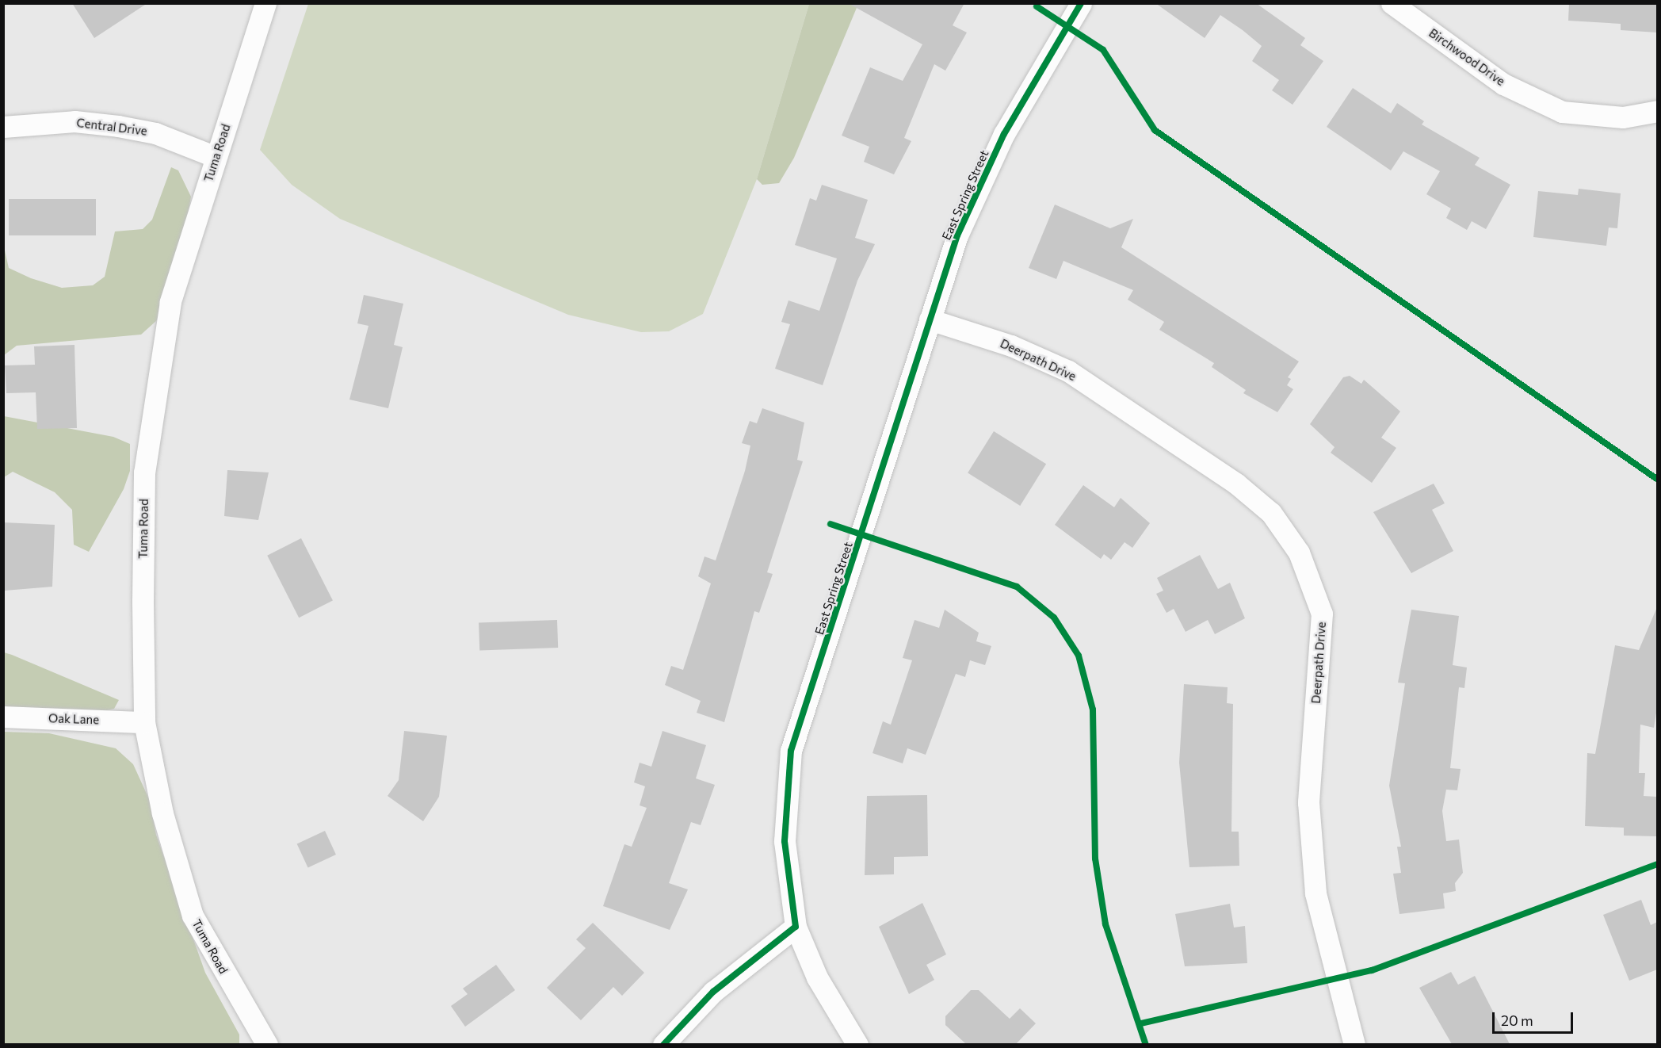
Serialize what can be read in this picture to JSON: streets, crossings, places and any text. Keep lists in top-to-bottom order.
{
  "streets": {
    "street": [
      "Birchwood Drive",
      "Central Drive",
      "Tuma Road",
      "East Spring Street",
      "Deerpath Drive",
      "Oak Lane"
    ]
  },
  "crossings": [
    ["Central Drive", "Tuma Road"],
    ["Tuma Road", "Oak Lane"],
    ["East Spring Street", "Deerpath Drive"]
  ],
  "scale_bar": "20 m"
}
